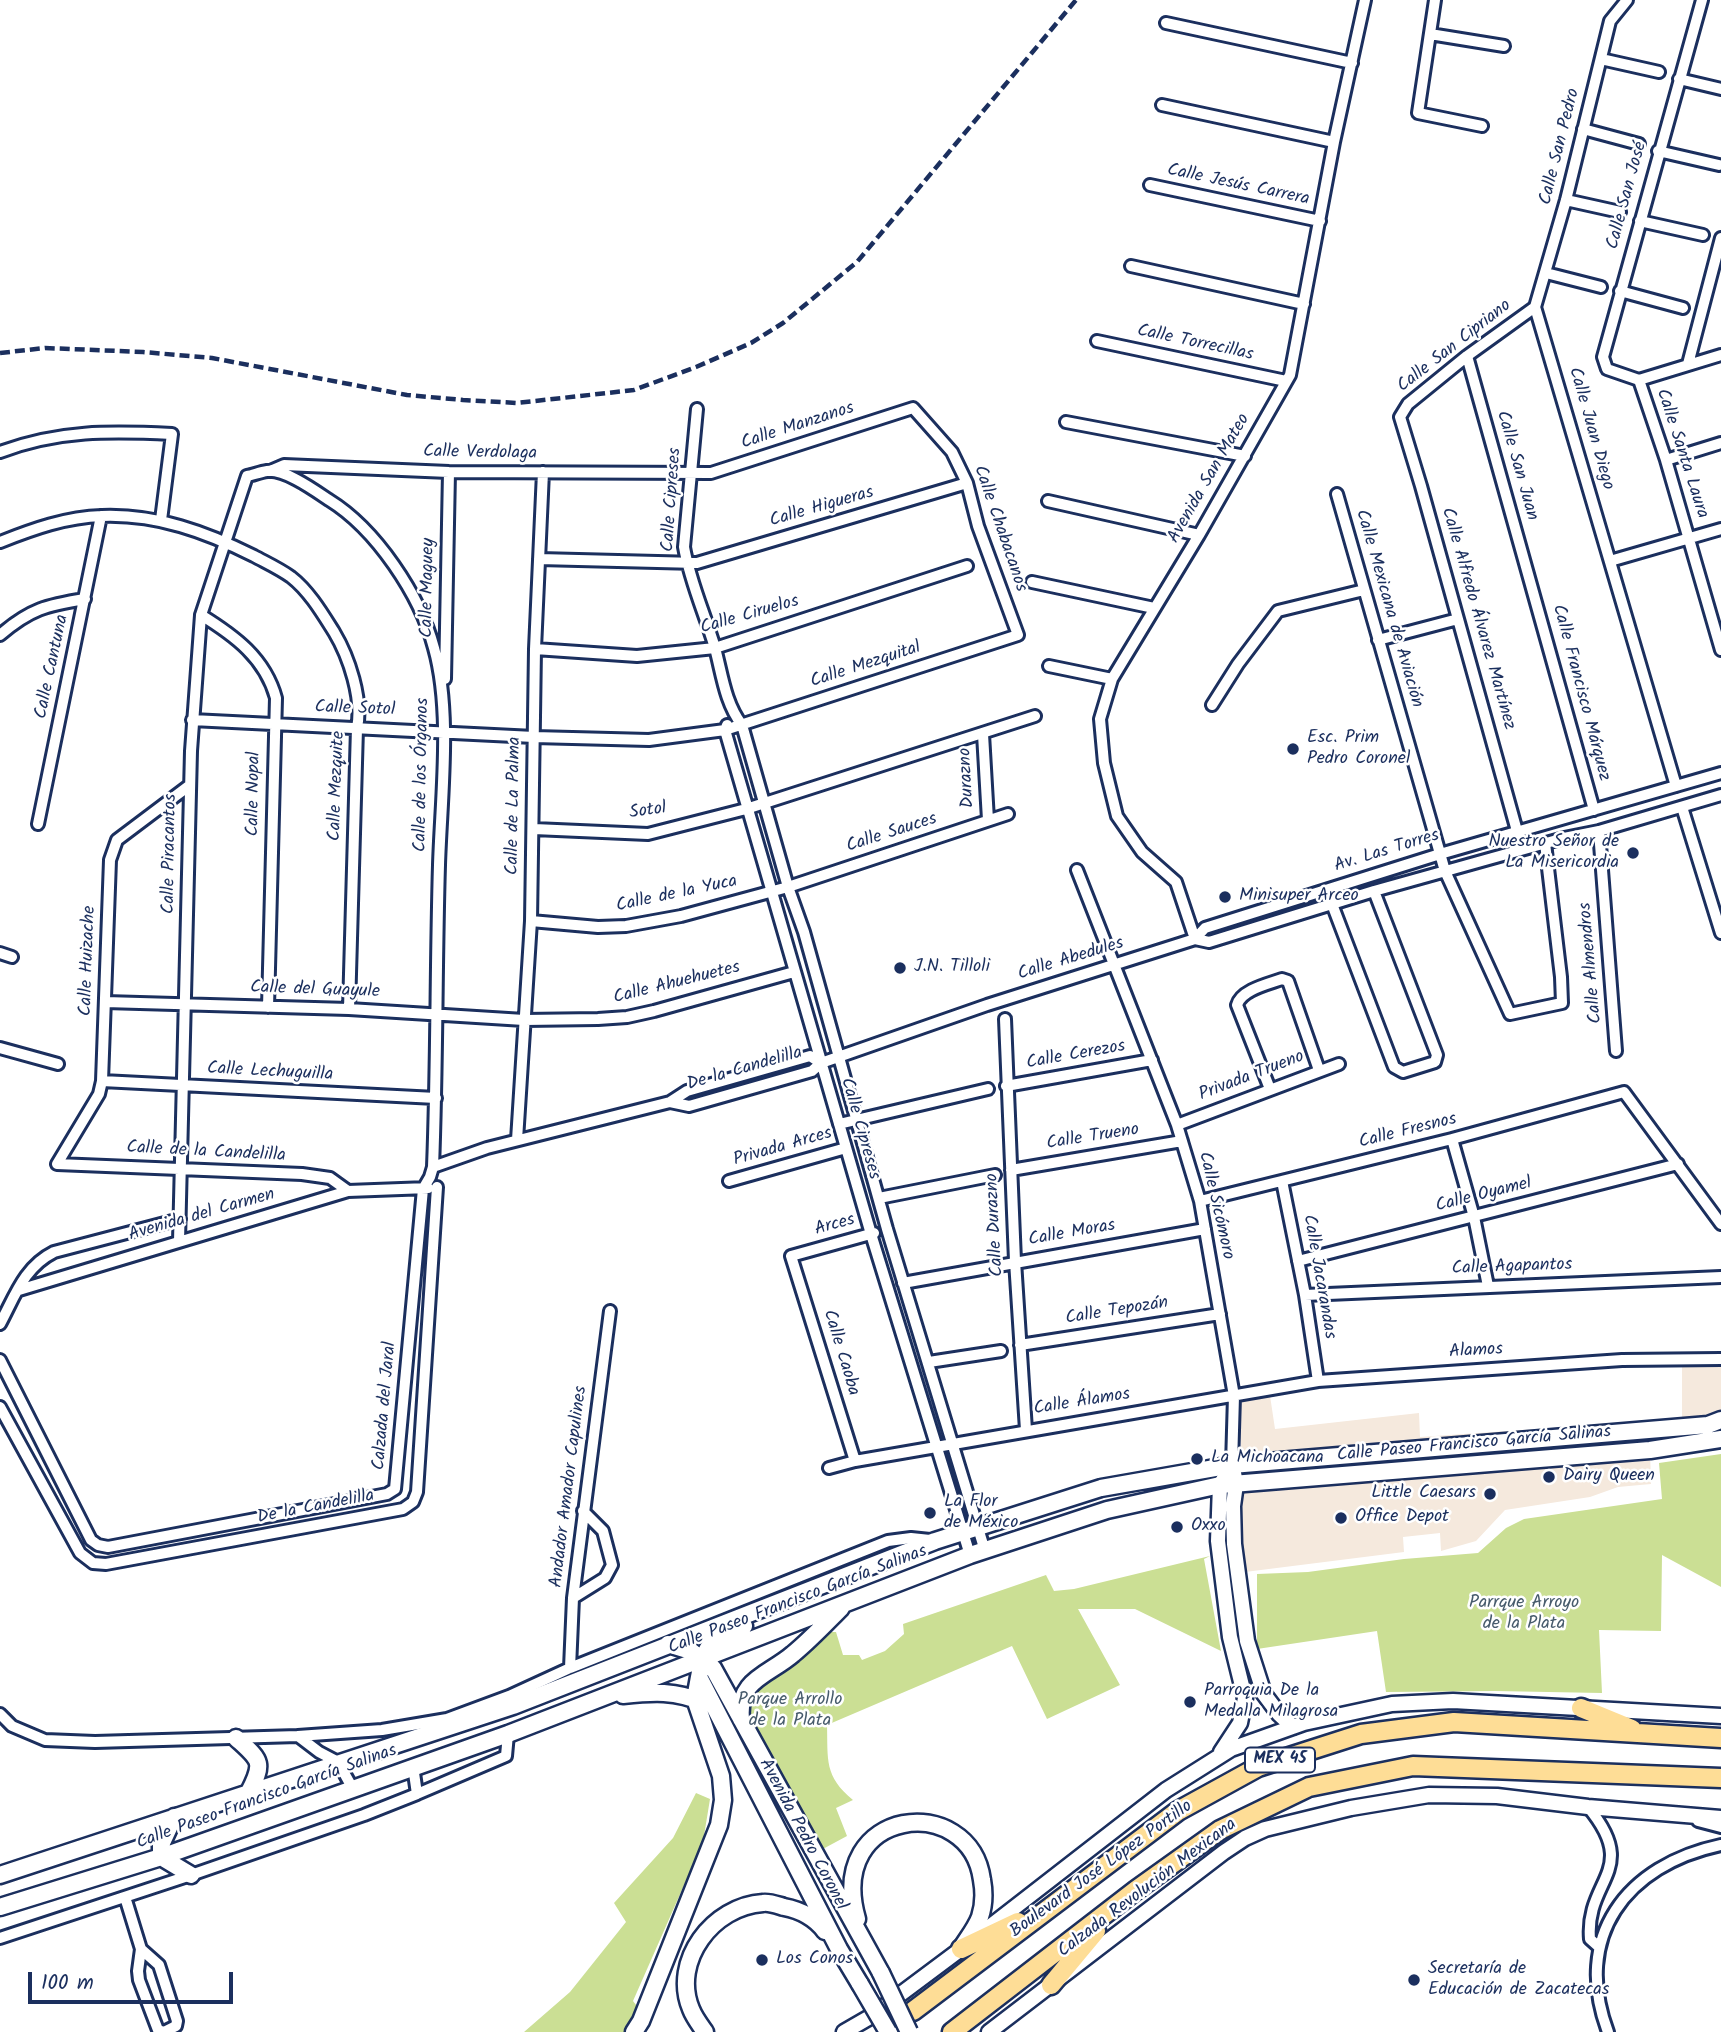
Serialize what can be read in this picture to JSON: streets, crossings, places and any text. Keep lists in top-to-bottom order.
{
  "streets": {
    "main road": [
      "Calle Paseo Francisco García Salinas",
      "MEX 45",
      "Avenida Pedro Coronel",
      "Boulevard José López Portillo"
    ],
    "street": [
      "Calle San Pedro",
      "Calle Jesús Carrera",
      "Calle San José",
      "Calle Torrecillas",
      "Calle San Cipriano",
      "Calle Manzanos",
      "Calle Juan Diego",
      "Calle Verdolaga",
      "Calle Santa Laura",
      "Calle San Juan",
      "Avenida San Mateo",
      "Calle Cipreses",
      "Calle Higueras",
      "Calle Chabacanos",
      "Calle Maguey",
      "Calle Mexicana de Aviación",
      "Calle Ciruelos",
      "Calle Alfredo Álvarez Martínez",
      "Calle Mezquital",
      "Calle Cantuna",
      "Calle Francisco Márquez",
      "Calle Sotol",
      "Calle de los Órganos",
      "Durazno",
      "Calle Mezquite",
      "Calle Nopal",
      "Calle de La Palma",
      "Sotol",
      "Calle Sauces",
      "Av. Las Torres",
      "Calle Piracantos",
      "Calle de la Yuca",
      "Calle Abedules",
      "Calle Huizache",
      "Calle Almendros",
      "Calle Ahuehuetes",
      "Calle del Guayule",
      "Calle Cerezos",
      "De la Candelilla",
      "Calle Lechuguilla",
      "Privada Trueno",
      "Calle Fresnos",
      "Calle Trueno",
      "Privada Arces",
      "Calle de la Candelilla",
      "Calle Oyamel",
      "Calle Sicómoro",
      "Avenida del Carmen",
      "Calle Durazno",
      "Arces",
      "Calle Moras",
      "Calle Agapantos",
      "Calle Jacarandas",
      "Calle Tepozán",
      "Alamos",
      "Calle Caoba",
      "Calle Álamos",
      "Calzada del Jaral",
      "Andador Amador Capulines",
      "Calzada Revolución Mexicana"
    ]
  },
  "crossings": [
    ["Calle San Pedro", "Calle San Cipriano"],
    ["Calle San Pedro", "Calle Juan Diego"],
    ["Calle Jesús Carrera", "Avenida San Mateo"],
    ["Calle San José", "Calle Santa Laura"],
    ["Calle Torrecillas", "Avenida San Mateo"],
    ["Calle San Cipriano", "Calle Juan Diego"],
    ["Calle San Cipriano", "Calle San Juan"],
    ["Calle San Cipriano", "Calle Alfredo Álvarez Martínez"],
    ["Calle Manzanos", "Calle Verdolaga"],
    ["Calle Manzanos", "Calle Cipreses"],
    ["Calle Manzanos", "Calle Chabacanos"],
    ["Calle Juan Diego", "Av. Las Torres"],
    ["Calle Verdolaga", "Calle Cipreses"],
    ["Calle Verdolaga", "Calle Maguey"],
    ["Calle Verdolaga", "Calle de los Órganos"],
    ["Calle Verdolaga", "Calle de La Palma"],
    ["Calle Verdolaga", "Calle Piracantos"],
    ["Calle San Juan", "Calle Francisco Márquez"],
    ["Avenida San Mateo", "Av. Las Torres"],
    ["Avenida San Mateo", "Calle Abedules"],
    ["Calle Cipreses", "Calle Higueras"],
    ["Calle Cipreses", "Calle Ciruelos"],
    ["Calle Cipreses", "Calle Mezquital"],
    ["Calle Cipreses", "Calle Sotol"],
    ["Calle Cipreses", "Sotol"],
    ["Calle Cipreses", "Calle Sauces"],
    ["Calle Cipreses", "Calle de la Yuca"],
    ["Calle Cipreses", "Calle Abedules"],
    ["Calle Cipreses", "Calle Ahuehuetes"],
    ["Calle Cipreses", "De la Candelilla"],
    ["Calle Cipreses", "Privada Arces"],
    ["Calle Cipreses", "Arces"],
    ["Calle Cipreses", "Calle Moras"],
    ["Calle Cipreses", "Calle Álamos"],
    ["Calle Cipreses", "Calle Paseo Francisco García Salinas"],
    ["Calle Higueras", "Calle Chabacanos"],
    ["Calle Higueras", "Calle de La Palma"],
    ["Calle Chabacanos", "Calle Mezquital"],
    ["Calle Maguey", "Calle de los Órganos"],
    ["Calle Mexicana de Aviación", "Av. Las Torres"],
    ["Calle Ciruelos", "Calle de La Palma"],
    ["Calle Alfredo Álvarez Martínez", "Av. Las Torres"],
    ["Calle Mezquital", "Calle Sotol"],
    ["Calle Cantuna", "Calle Mezquite"],
    ["Calle Francisco Márquez", "Av. Las Torres"],
    ["Calle Sotol", "Calle de los Órganos"],
    ["Calle Sotol", "Calle Mezquite"],
    ["Calle Sotol", "Calle Nopal"],
    ["Calle Sotol", "Calle de La Palma"],
    ["Calle Sotol", "Calle Piracantos"],
    ["Calle de los Órganos", "Calle Piracantos"],
    ["Calle de los Órganos", "Calle del Guayule"],
    ["Calle de los Órganos", "De la Candelilla"],
    ["Calle de los Órganos", "Calle Lechuguilla"],
    ["Durazno", "Calle Sauces"],
    ["Calle Mezquite", "Calle Piracantos"],
    ["Calle Mezquite", "Calle del Guayule"],
    ["Calle Nopal", "Calle Piracantos"],
    ["Calle Nopal", "Calle del Guayule"],
    ["Calle de La Palma", "Sotol"],
    ["Calle de La Palma", "Calle de la Yuca"],
    ["Calle de La Palma", "Calle Ahuehuetes"],
    ["Calle de La Palma", "Calle del Guayule"],
    ["Calle de La Palma", "De la Candelilla"],
    ["Calle Sauces", "Calle de la Yuca"],
    ["Av. Las Torres", "Calle Abedules"],
    ["Av. Las Torres", "Calle Almendros"],
    ["Calle Piracantos", "Calle Huizache"],
    ["Calle Piracantos", "Calle del Guayule"],
    ["Calle Piracantos", "Calle Lechuguilla"],
    ["Calle Piracantos", "Calle de la Candelilla"],
    ["Calle Piracantos", "Avenida del Carmen"],
    ["Calle Abedules", "De la Candelilla"],
    ["Calle Abedules", "Calle Sicómoro"],
    ["Calle Huizache", "Calle del Guayule"],
    ["Calle Huizache", "Calle Lechuguilla"],
    ["Calle Huizache", "Calle de la Candelilla"],
    ["Calle Ahuehuetes", "Calle del Guayule"],
    ["Calle Cerezos", "Calle Sicómoro"],
    ["Calle Cerezos", "Calle Durazno"],
    ["Privada Trueno", "Calle Sicómoro"],
    ["Calle Fresnos", "Calle Oyamel"],
    ["Calle Fresnos", "Calle Sicómoro"],
    ["Calle Fresnos", "Calle Jacarandas"],
    ["Calle Trueno", "Calle Sicómoro"],
    ["Calle Trueno", "Calle Durazno"],
    ["Calle de la Candelilla", "Avenida del Carmen"],
    ["Calle Oyamel", "Calle Jacarandas"],
    ["Calle Sicómoro", "Calle Moras"],
    ["Calle Sicómoro", "Calle Tepozán"],
    ["Calle Sicómoro", "Alamos"],
    ["Calle Sicómoro", "Calle Álamos"],
    ["Calle Sicómoro", "Calle Paseo Francisco García Salinas"],
    ["Avenida del Carmen", "Calzada del Jaral"],
    ["Calle Durazno", "Calle Moras"],
    ["Calle Durazno", "Calle Tepozán"],
    ["Calle Durazno", "Calle Álamos"],
    ["Arces", "Calle Caoba"],
    ["Calle Agapantos", "Calle Jacarandas"],
    ["Calle Jacarandas", "Alamos"],
    ["Alamos", "Calle Álamos"],
    ["Calle Caoba", "Calle Álamos"],
    ["Calle Paseo Francisco García Salinas", "Avenida Pedro Coronel"]
  ],
  "parks": ["Parrque Arroyo de la Plata", "Parque Arrollo de la Plata"],
  "places": [
    "Esc. Prim Pedro Coronel",
    "Nuestro Señor de La Misericordia",
    "Minisuper Arceo",
    "J.N. Tilloli",
    "La Michoacana",
    "Dairy Queen",
    "Little Caesars",
    "La Flor de México",
    "Office Depot",
    "Oxxo",
    "Parroquia De la Medalla Milagrosa",
    "Los Conos",
    "Secretaría de Educación de Zacatecas"
  ],
  "scale_bar": "100 m"
}
